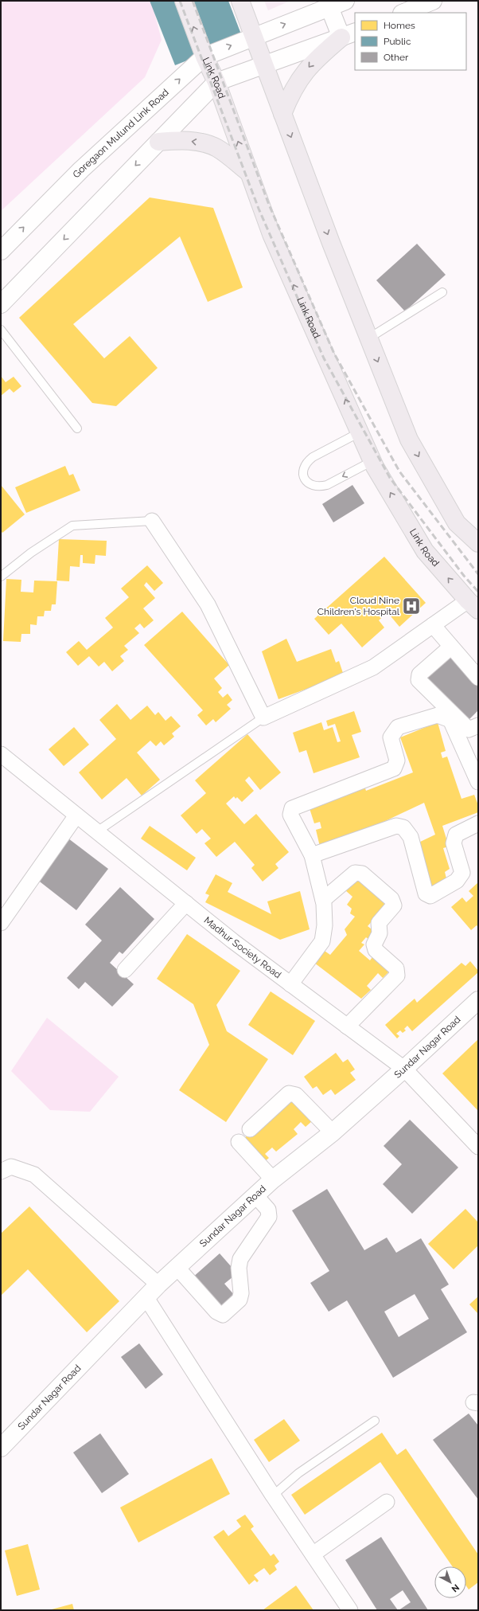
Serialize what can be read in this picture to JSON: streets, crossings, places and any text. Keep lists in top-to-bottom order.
{
  "streets": {
    "main road": ["Link Road"],
    "street": ["Goregaon Mulund Link Road", "Madhur Society Road", "Sundar Nagar Road"]
  },
  "crossings": [
    ["Link Road", "Goregaon Mulund Link Road"],
    ["Madhur Society Road", "Sundar Nagar Road"]
  ],
  "places": {
    "hospital": ["Cloud Nine Children's Hospital"]
  },
  "legend": ["Homes", "Public", "Other"],
  "north": "bottom right"
}
